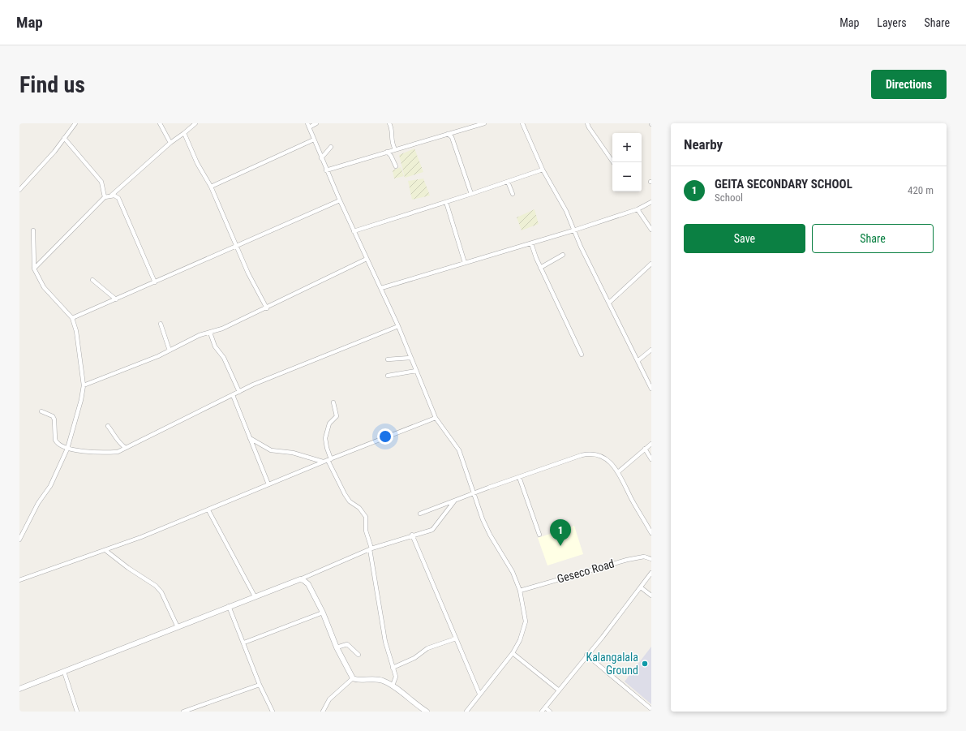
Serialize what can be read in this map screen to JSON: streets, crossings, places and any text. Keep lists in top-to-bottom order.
{
  "streets": {
    "street": ["Geseco Road"]
  },
  "places": ["Kalangalala Ground"],
  "page": {
    "header": "Map",
    "nav": ["Map", "Layers", "Share"],
    "buttons": [
      "Directions",
      ["Save", "Share"]
    ],
    "title": "Find us",
    "heading": "Nearby",
    "map_buttons": ["+", "−"],
    "list": [
      {
        "mark": "1",
        "name": "GEITA SECONDARY SCHOOL",
        "note": "School",
        "value": "420 m"
      }
    ],
    "pins": "1"
  }
}
